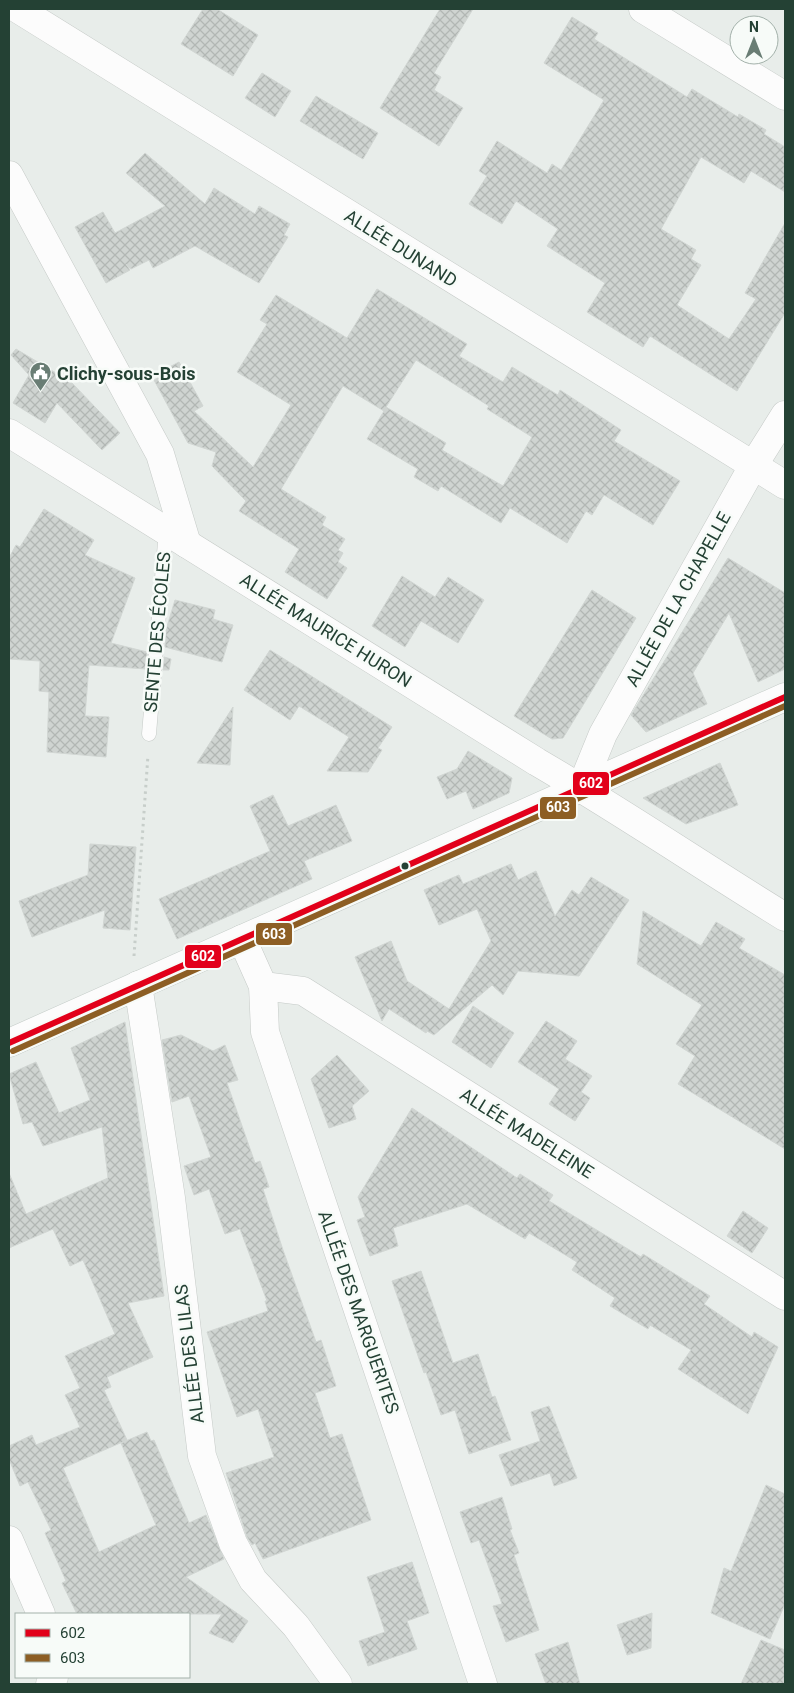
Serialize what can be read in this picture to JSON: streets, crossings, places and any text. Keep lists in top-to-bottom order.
{
  "streets": {
    "street": [
      "ALLÉE DUNAND",
      "ALLÉE DE LA CHAPELLE",
      "ALLÉE MAURICE HURON",
      "ALLÉE MADELEINE",
      "ALLÉE DES MARGUERITES",
      "ALLÉE DES LILAS"
    ],
    "lane": ["SENTE DES ÉCOLES"]
  },
  "crossings": [
    ["ALLÉE DUNAND", "ALLÉE DE LA CHAPELLE"],
    ["ALLÉE DE LA CHAPELLE", "ALLÉE MAURICE HURON"],
    ["ALLÉE MAURICE HURON", "SENTE DES ÉCOLES"],
    ["ALLÉE MADELEINE", "ALLÉE DES MARGUERITES"]
  ],
  "places": {
    "public building": ["Clichy-sous-Bois"]
  },
  "lines": ["transit line 602", "transit line 603"],
  "legend": ["602", "603"],
  "north": "top"
}
